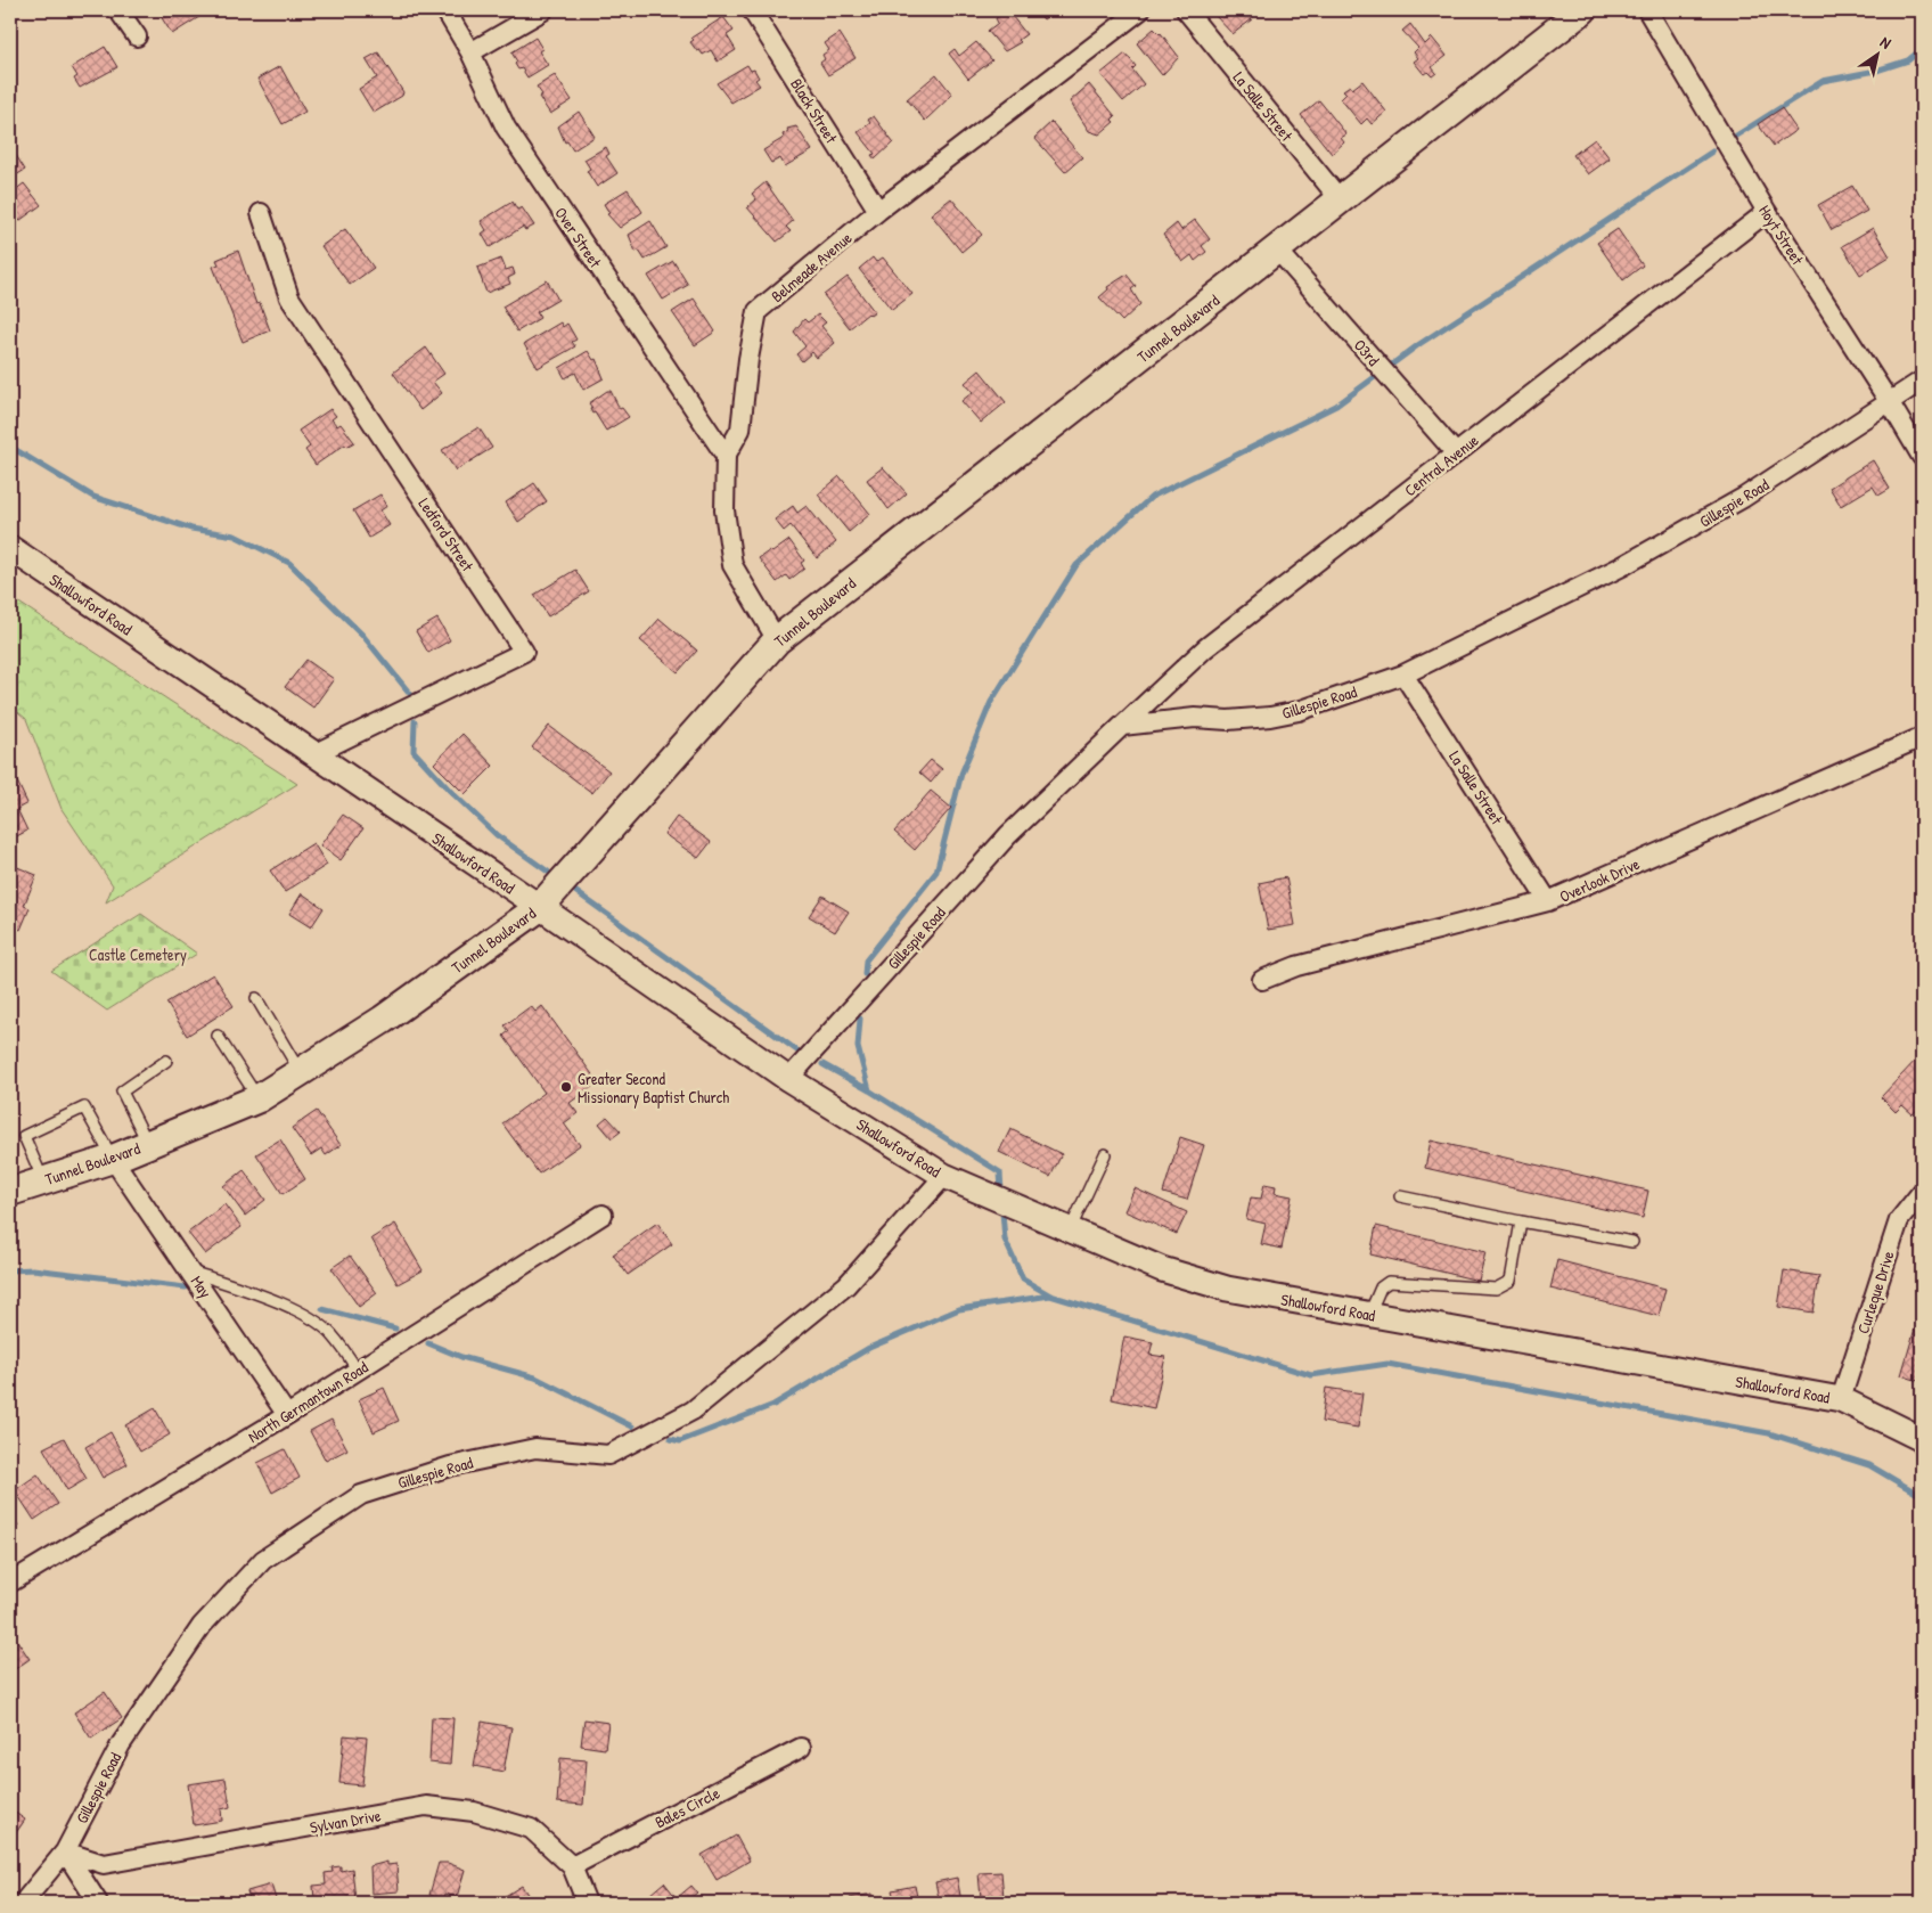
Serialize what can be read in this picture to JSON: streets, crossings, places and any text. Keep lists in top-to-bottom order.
{
  "streets": {
    "main road": ["Tunnel Boulevard"],
    "street": [
      "La Salle Street",
      "Black Street",
      "Hoyt Street",
      "Over Street",
      "Belmeade Avenue",
      "O3rd",
      "Central Avenue",
      "Gillespie Road",
      "Ledford Street",
      "Shallowford Road",
      "Overlook Drive",
      "May",
      "Curleque Drive",
      "North Germantown Road",
      "Bales Circle",
      "Sylvan Drive"
    ]
  },
  "crossings": [
    ["La Salle Street", "Tunnel Boulevard"],
    ["La Salle Street", "Gillespie Road"],
    ["La Salle Street", "Overlook Drive"],
    ["Black Street", "Belmeade Avenue"],
    ["Hoyt Street", "Central Avenue"],
    ["Hoyt Street", "Gillespie Road"],
    ["Over Street", "Belmeade Avenue"],
    ["Belmeade Avenue", "Tunnel Boulevard"],
    ["Tunnel Boulevard", "O3rd"],
    ["Tunnel Boulevard", "Shallowford Road"],
    ["Tunnel Boulevard", "May"],
    ["O3rd", "Central Avenue"],
    ["Central Avenue", "Gillespie Road"],
    ["Gillespie Road", "Shallowford Road"],
    ["Gillespie Road", "Sylvan Drive"],
    ["Ledford Street", "Shallowford Road"],
    ["Shallowford Road", "Curleque Drive"],
    ["May", "North Germantown Road"],
    ["Bales Circle", "Sylvan Drive"]
  ],
  "parks": ["Castle Cemetery"],
  "places": ["Greater Second Missionary Baptist Church"],
  "north": "top right"
}
